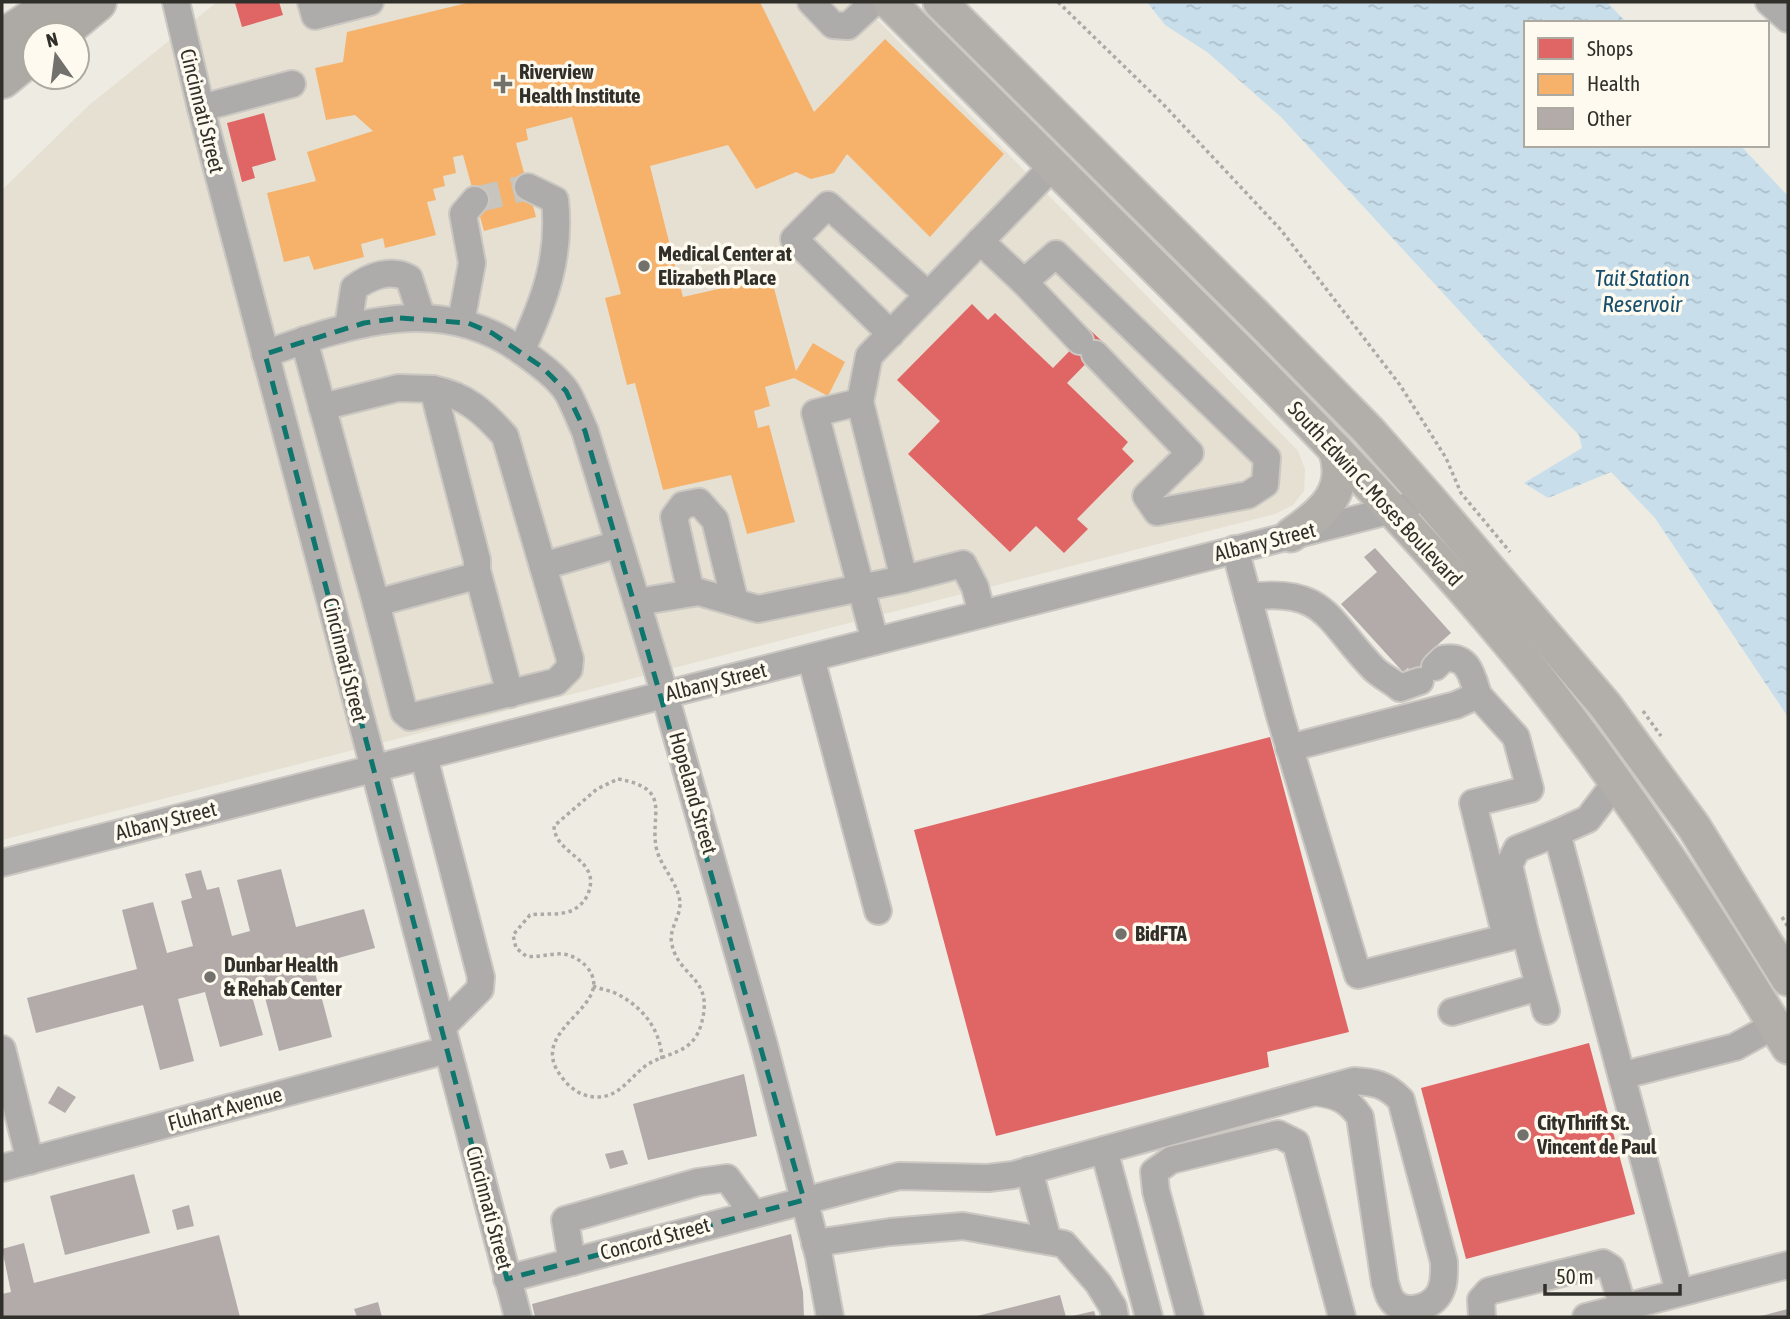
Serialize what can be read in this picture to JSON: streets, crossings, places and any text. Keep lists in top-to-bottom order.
{
  "streets": {
    "main road": ["South Edwin C. Moses Boulevard"],
    "street": [
      "Cincinnati Street",
      "Albany Street",
      "Hopeland Street",
      "Fluhart Avenue",
      "Concord Street"
    ]
  },
  "crossings": [
    ["Cincinnati Street", "Albany Street"],
    ["Cincinnati Street", "Hopeland Street"],
    ["Cincinnati Street", "Fluhart Avenue"],
    ["Cincinnati Street", "Concord Street"],
    ["South Edwin C. Moses Boulevard", "Albany Street"],
    ["Albany Street", "Hopeland Street"],
    ["Hopeland Street", "Concord Street"]
  ],
  "water": ["Tait Station Reservoir"],
  "places": {
    "health": ["Riverview Health Institute"],
    "other": [
      "Medical Center at Elizabeth Place",
      "BidFTA",
      "Dunbar Health & Rehab Center",
      "CityThrift St. Vincent de Paul"
    ]
  },
  "legend": ["Shops", "Health", "Other"],
  "scale_bar": "50 m",
  "north": "top"
}
